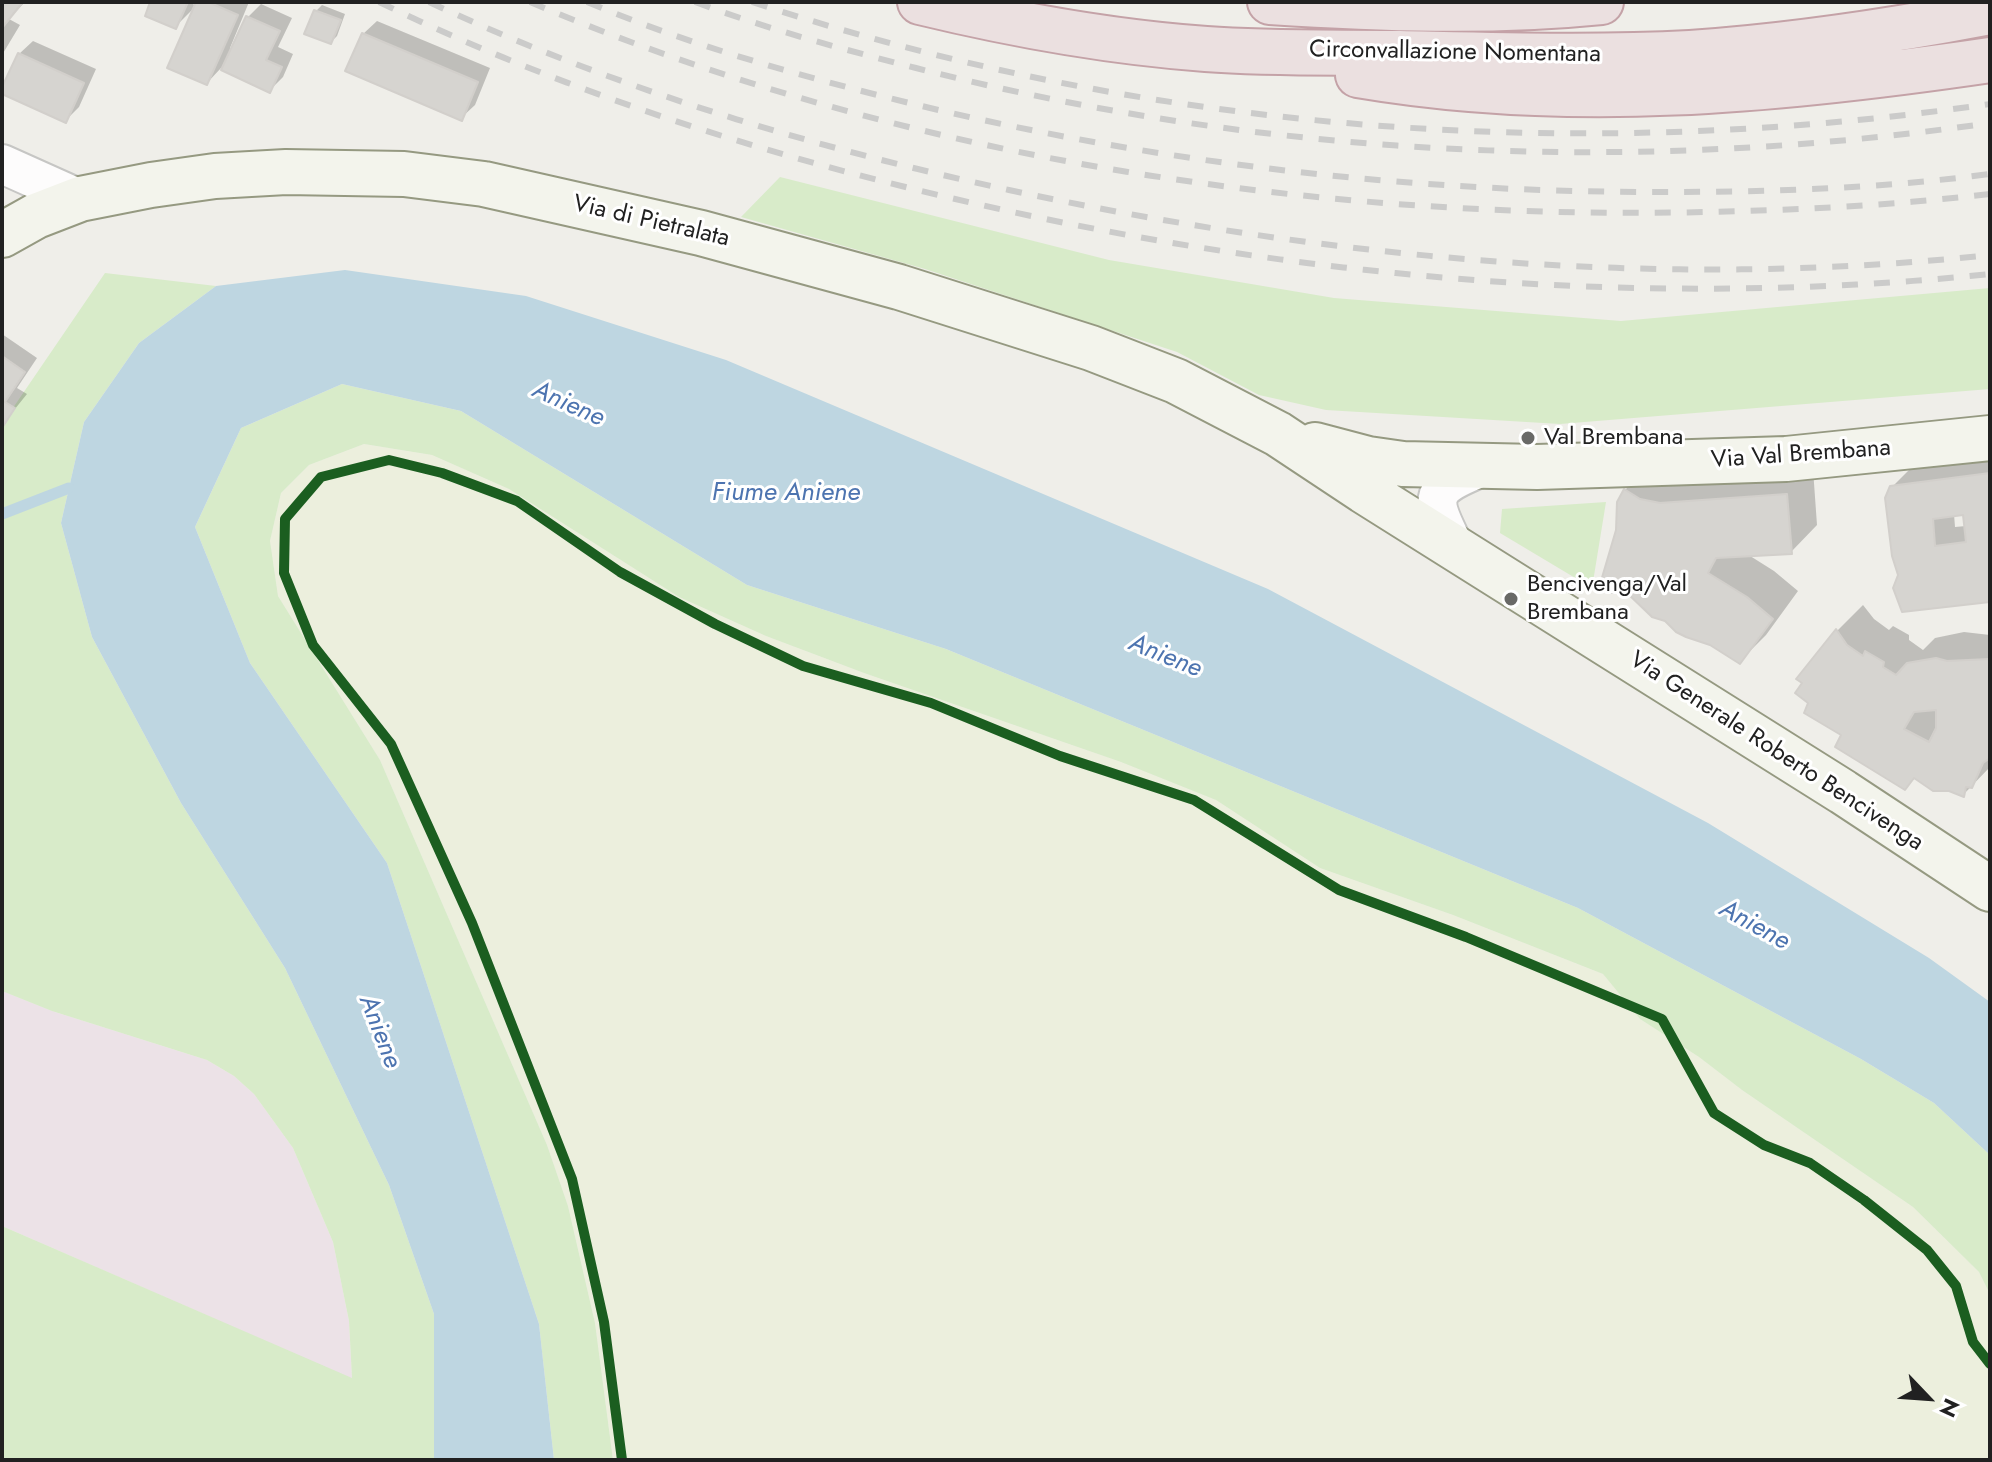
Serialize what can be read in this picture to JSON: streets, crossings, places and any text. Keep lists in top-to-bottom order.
{
  "streets": {
    "highway": ["Circonvallazione Nomentana"],
    "street": ["Via di Pietralata", "Via Val Brembana", "Via Generale Roberto Bencivenga"]
  },
  "crossings": [
    ["Via di Pietralata", "Via Val Brembana"],
    ["Via di Pietralata", "Via Generale Roberto Bencivenga"],
    ["Via Val Brembana", "Via Generale Roberto Bencivenga"]
  ],
  "water": ["Aniene", "Fiume Aniene"],
  "places": ["Val Brembana", "Bencivenga/Val Brembana"],
  "north": "bottom right"
}
